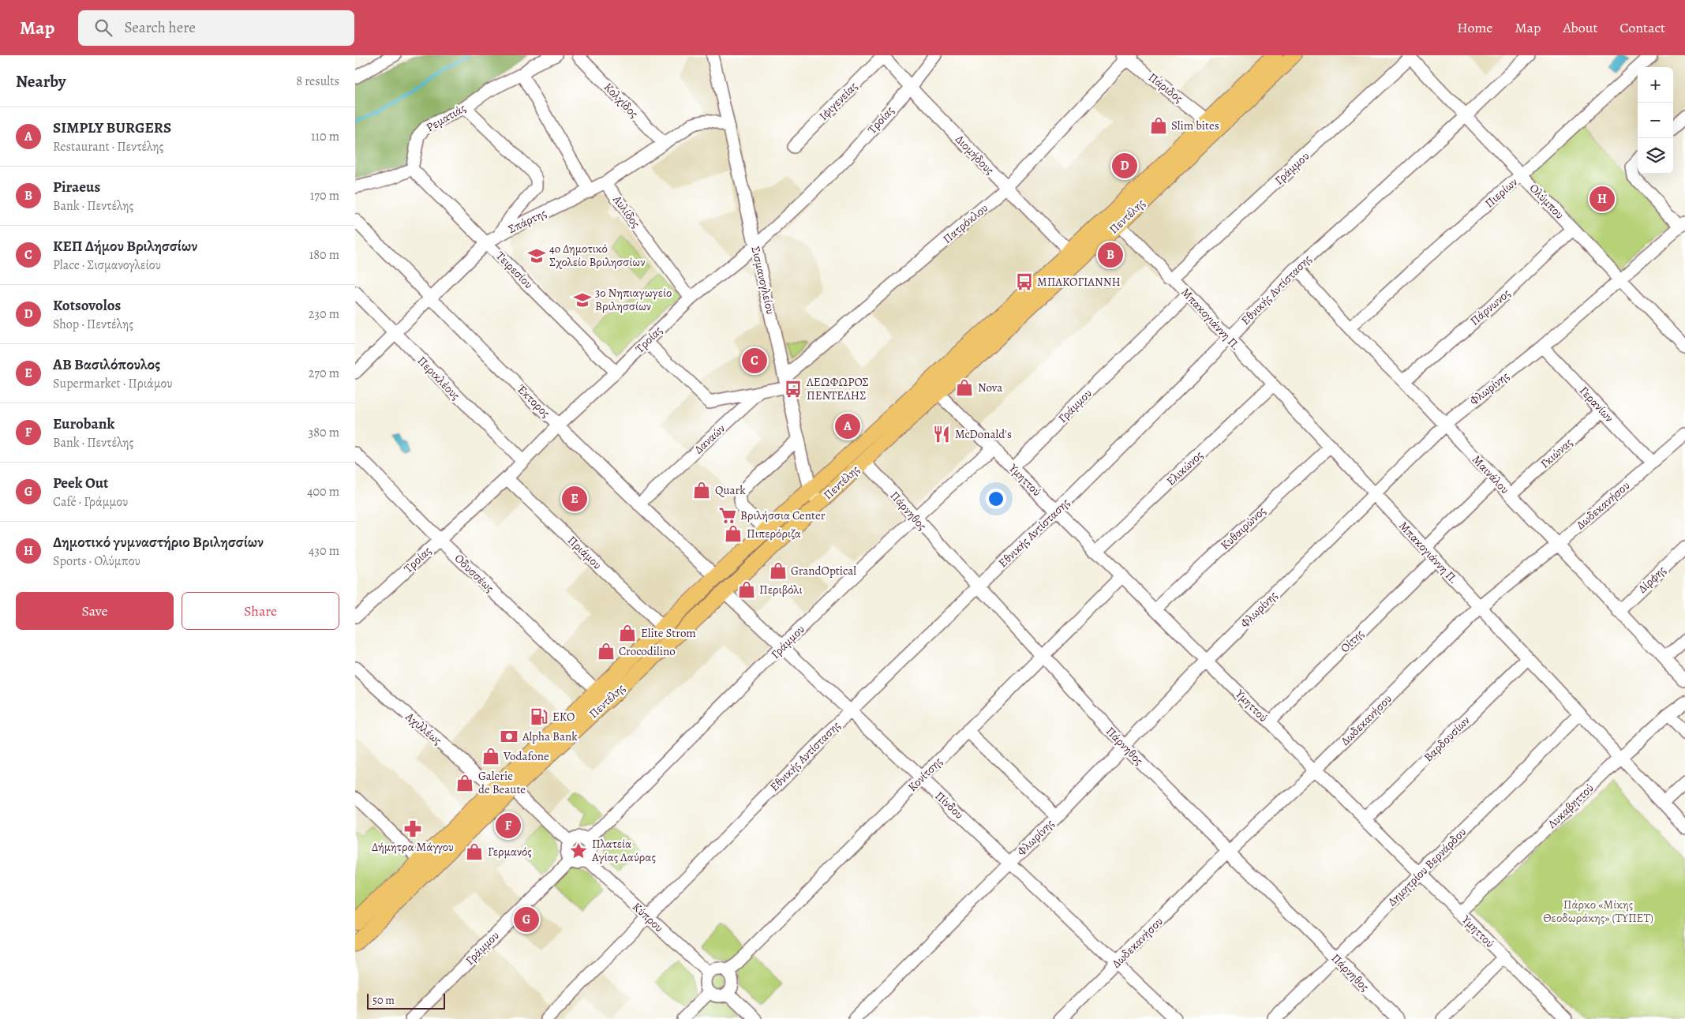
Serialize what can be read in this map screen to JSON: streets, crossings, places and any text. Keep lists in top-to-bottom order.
{
  "streets": {
    "main road": ["Πεντέλης"],
    "street": [
      "Πάριδος",
      "Κολχίδος",
      "Ιφιγενείας",
      "Ρεματιάς",
      "Τροίας",
      "Διομήδους",
      "Γράμμου",
      "Πιερίων",
      "Ολύμπου",
      "Αυλίδος",
      "Σπάρτης",
      "Πατρόκλου",
      "Τειρεσίου",
      "Σισμανογλείου",
      "Εθνικής Αντίστασης",
      "Πάρνωνος",
      "Μπακογιάννη Π.",
      "Περικλέους",
      "Φλωρίνης",
      "Έκτορος",
      "Γερανίων",
      "Δαναών",
      "Γκιώνας",
      "Ελικώνος",
      "Μαινάλου",
      "Υμηττού",
      "Δωδεκανήσου",
      "Πάρνηθος",
      "Κυθαιρώνος",
      "Πριάμου",
      "Οδυσσέως",
      "Δίρφης",
      "Οίτης",
      "Αχιλλέως",
      "Βαρδουσίων",
      "Κονίτσης",
      "Πίνδου",
      "Λυκαβηττού",
      "Δημητρίου Βερνάρδου",
      "Κύπρου"
    ]
  },
  "crossings": [
    ["Πάριδος", "Πεντέλης"],
    ["Πάριδος", "Πατρόκλου"],
    ["Κολχίδος", "Σπάρτης"],
    ["Ιφιγενείας", "Διομήδους"],
    ["Ρεματιάς", "Τειρεσίου"],
    ["Τροίας", "Διομήδους"],
    ["Τροίας", "Αυλίδος"],
    ["Τροίας", "Τειρεσίου"],
    ["Τροίας", "Σισμανογλείου"],
    ["Τροίας", "Περικλέους"],
    ["Τροίας", "Έκτορος"],
    ["Τροίας", "Πριάμου"],
    ["Τροίας", "Οδυσσέως"],
    ["Διομήδους", "Πεντέλης"],
    ["Διομήδους", "Πατρόκλου"],
    ["Γράμμου", "Ολύμπου"],
    ["Γράμμου", "Μπακογιάννη Π."],
    ["Γράμμου", "Υμηττού"],
    ["Γράμμου", "Πάρνηθος"],
    ["Γράμμου", "Πίνδου"],
    ["Γράμμου", "Κύπρου"],
    ["Πιερίων", "Ολύμπου"],
    ["Πιερίων", "Μαινάλου"],
    ["Ολύμπου", "Εθνικής Αντίστασης"],
    ["Ολύμπου", "Πάρνωνος"],
    ["Ολύμπου", "Φλωρίνης"],
    ["Αυλίδος", "Σπάρτης"],
    ["Πεντέλης", "Σισμανογλείου"],
    ["Πεντέλης", "Μπακογιάννη Π."],
    ["Πεντέλης", "Έκτορος"],
    ["Πεντέλης", "Υμηττού"],
    ["Πεντέλης", "Πάρνηθος"],
    ["Πεντέλης", "Πριάμου"],
    ["Πεντέλης", "Οδυσσέως"],
    ["Πεντέλης", "Αχιλλέως"],
    ["Πεντέλης", "Πίνδου"],
    ["Σπάρτης", "Τειρεσίου"],
    ["Σπάρτης", "Σισμανογλείου"],
    ["Σπάρτης", "Περικλέους"],
    ["Σπάρτης", "Έκτορος"],
    ["Πατρόκλου", "Σισμανογλείου"],
    ["Εθνικής Αντίστασης", "Μπακογιάννη Π."],
    ["Εθνικής Αντίστασης", "Μαινάλου"],
    ["Εθνικής Αντίστασης", "Υμηττού"],
    ["Εθνικής Αντίστασης", "Πάρνηθος"],
    ["Εθνικής Αντίστασης", "Πίνδου"],
    ["Εθνικής Αντίστασης", "Κύπρου"],
    ["Πάρνωνος", "Μαινάλου"],
    ["Μπακογιάννη Π.", "Φλωρίνης"],
    ["Μπακογιάννη Π.", "Ελικώνος"],
    ["Μπακογιάννη Π.", "Δωδεκανήσου"],
    ["Μπακογιάννη Π.", "Κυθαιρώνος"],
    ["Μπακογιάννη Π.", "Οίτης"],
    ["Μπακογιάννη Π.", "Βαρδουσίων"],
    ["Μπακογιάννη Π.", "Λυκαβηττού"],
    ["Μπακογιάννη Π.", "Δημητρίου Βερνάρδου"],
    ["Φλωρίνης", "Γερανίων"],
    ["Φλωρίνης", "Μαινάλου"],
    ["Φλωρίνης", "Υμηττού"],
    ["Φλωρίνης", "Πάρνηθος"],
    ["Φλωρίνης", "Πίνδου"],
    ["Έκτορος", "Δαναών"],
    ["Γερανίων", "Γκιώνας"],
    ["Γερανίων", "Δωδεκανήσου"],
    ["Γκιώνας", "Μαινάλου"],
    ["Ελικώνος", "Υμηττού"],
    ["Μαινάλου", "Δωδεκανήσου"],
    ["Μαινάλου", "Δίρφης"],
    ["Υμηττού", "Δωδεκανήσου"],
    ["Υμηττού", "Κυθαιρώνος"],
    ["Υμηττού", "Οίτης"],
    ["Υμηττού", "Βαρδουσίων"],
    ["Υμηττού", "Κονίτσης"],
    ["Υμηττού", "Λυκαβηττού"],
    ["Υμηττού", "Δημητρίου Βερνάρδου"],
    ["Δωδεκανήσου", "Πάρνηθος"],
    ["Δωδεκανήσου", "Πίνδου"],
    ["Πάρνηθος", "Κονίτσης"],
    ["Πάρνηθος", "Δημητρίου Βερνάρδου"],
    ["Κονίτσης", "Πίνδου"],
    ["Κονίτσης", "Κύπρου"]
  ],
  "parks": ["Πάρκο «Μίκης Θεοδωράκης» (ΤΥΠΕΤ)"],
  "places": {
    "shop": [
      "Slim bites",
      "Nova",
      "Quark",
      "Πιπερόριζα",
      "GrandOptical",
      "Περιβόλι",
      "Elite Strom",
      "Crocodilino",
      "Vodafone",
      "Galerie de Beaute",
      "Γερμανός"
    ],
    "school or university": ["4o Δημοτικό Σχολείο Βριλησσίων", "3ο Νηπιαγωγείο Βριλησσίων"],
    "bus stop": ["ΜΠΑΚΟΓΙΑΝΝΗ", "ΛΕΩΦΩΡΟΣ ΠΕΝΤΕΛΗΣ"],
    "restaurant": ["McDonald's"],
    "supermarket": ["Βριλήσσια Center"],
    "fuel station": ["EKO"],
    "bank": ["Alpha Bank"],
    "pharmacy": ["Δήμητρα Μάγγου"],
    "place": ["Πλατεία Αγίας Λαύρας"]
  },
  "scale_bar": "50 m",
  "page": {
    "header": "Map",
    "search": "Search here",
    "nav": [
      "Home",
      "Map",
      "About",
      "Contact"
    ],
    "heading": ["Nearby", "8 results"],
    "map_buttons": ["+", "−"],
    "list": [
      {
        "mark": "A",
        "name": "SIMPLY BURGERS",
        "note": "Restaurant · Πεντέλης",
        "value": "110 m"
      },
      {
        "mark": "B",
        "name": "Piraeus",
        "note": "Bank · Πεντέλης",
        "value": "170 m"
      },
      {
        "mark": "C",
        "name": "ΚΕΠ Δήμου Βριλησσίων",
        "note": "Place · Σισμανογλείου",
        "value": "180 m"
      },
      {
        "mark": "D",
        "name": "Kotsovolos",
        "note": "Shop · Πεντέλης",
        "value": "230 m"
      },
      {
        "mark": "E",
        "name": "ΑΒ Βασιλόπουλος",
        "note": "Supermarket · Πριάμου",
        "value": "270 m"
      },
      {
        "mark": "F",
        "name": "Eurobank",
        "note": "Bank · Πεντέλης",
        "value": "380 m"
      },
      {
        "mark": "G",
        "name": "Peek Out",
        "note": "Café · Γράμμου",
        "value": "400 m"
      },
      {
        "mark": "H",
        "name": "Δημοτικό γυμναστήριο Βριλησσίων",
        "note": "Sports · Ολύμπου",
        "value": "430 m"
      }
    ],
    "pins": [
      "D",
      "H",
      "B",
      "C",
      "A",
      "E",
      "F",
      "G"
    ],
    "buttons": ["Save", "Share"],
    "scale": "50 m"
  }
}
